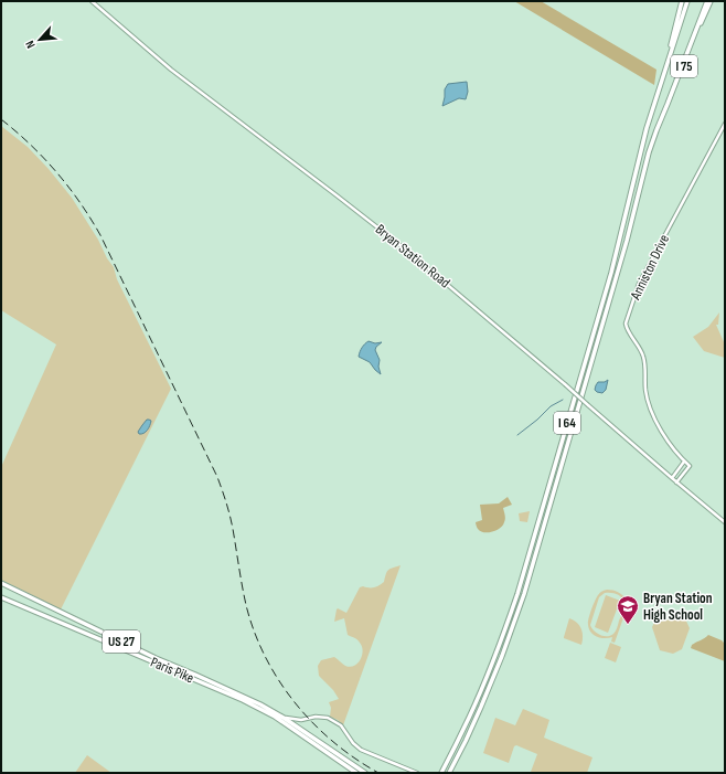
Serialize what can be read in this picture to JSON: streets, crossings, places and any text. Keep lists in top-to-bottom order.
{
  "streets": {
    "highway": [
      "I 75",
      "I 64",
      "US 27",
      "Paris Pike"
    ],
    "main road": ["Bryan Station Road", "Anniston Drive"]
  },
  "crossings": [
    ["I 75", "I 64"],
    ["Bryan Station Road", "Anniston Drive"],
    ["US 27", "Paris Pike"]
  ],
  "places": {
    "school or university": ["Bryan Station High School"]
  },
  "north": "bottom left"
}
